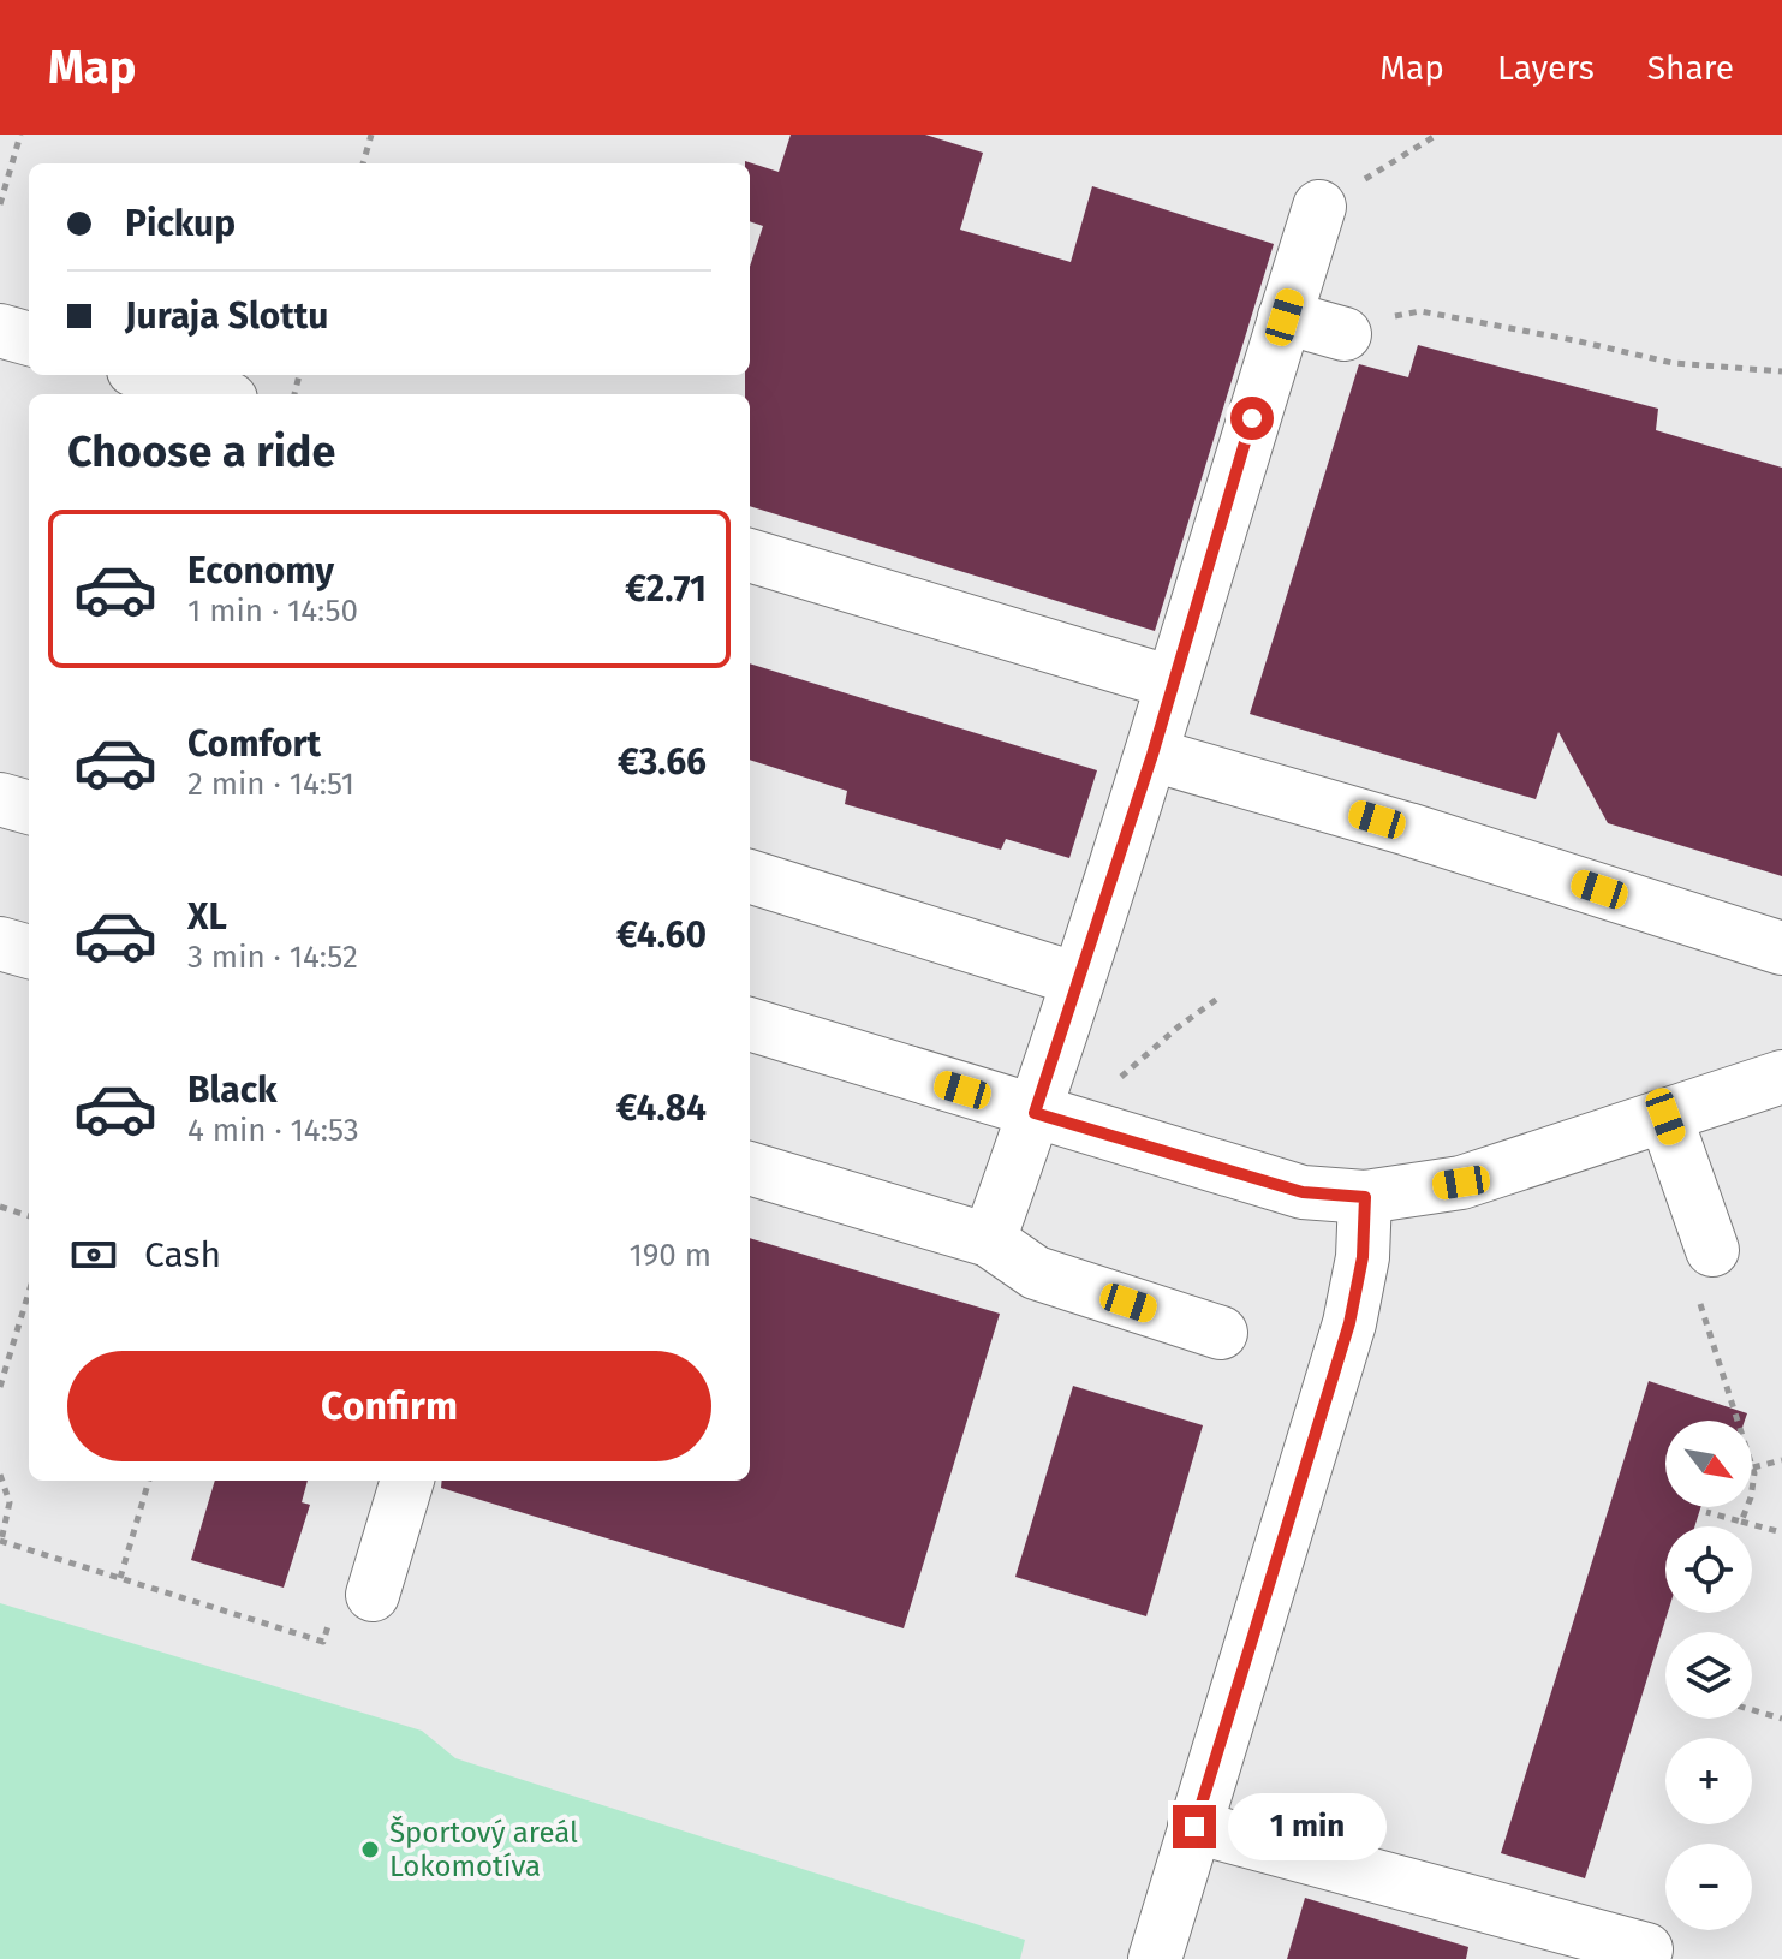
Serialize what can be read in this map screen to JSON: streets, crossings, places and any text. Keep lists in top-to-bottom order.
{
  "places": ["Športový areál Lokomotíva"],
  "north": "bottom right",
  "page": {
    "header": "Map",
    "nav": ["Map", "Layers", "Share"],
    "banner": ["Pickup", "Juraja Slottu"],
    "heading": "Choose a ride",
    "list": [
      {
        "name": "Economy",
        "note": "1 min · 14:50",
        "value": "€2.71"
      },
      {
        "name": "Comfort",
        "note": "2 min · 14:51",
        "value": "€3.66"
      },
      {
        "name": "XL",
        "note": "3 min · 14:52",
        "value": "€4.60"
      },
      {
        "name": "Black",
        "note": "4 min · 14:53",
        "value": "€4.84"
      }
    ],
    "pay": ["Cash", "190 m"],
    "buttons": "Confirm",
    "map_buttons": ["+", "−"],
    "bubble": "1 min"
  }
}
